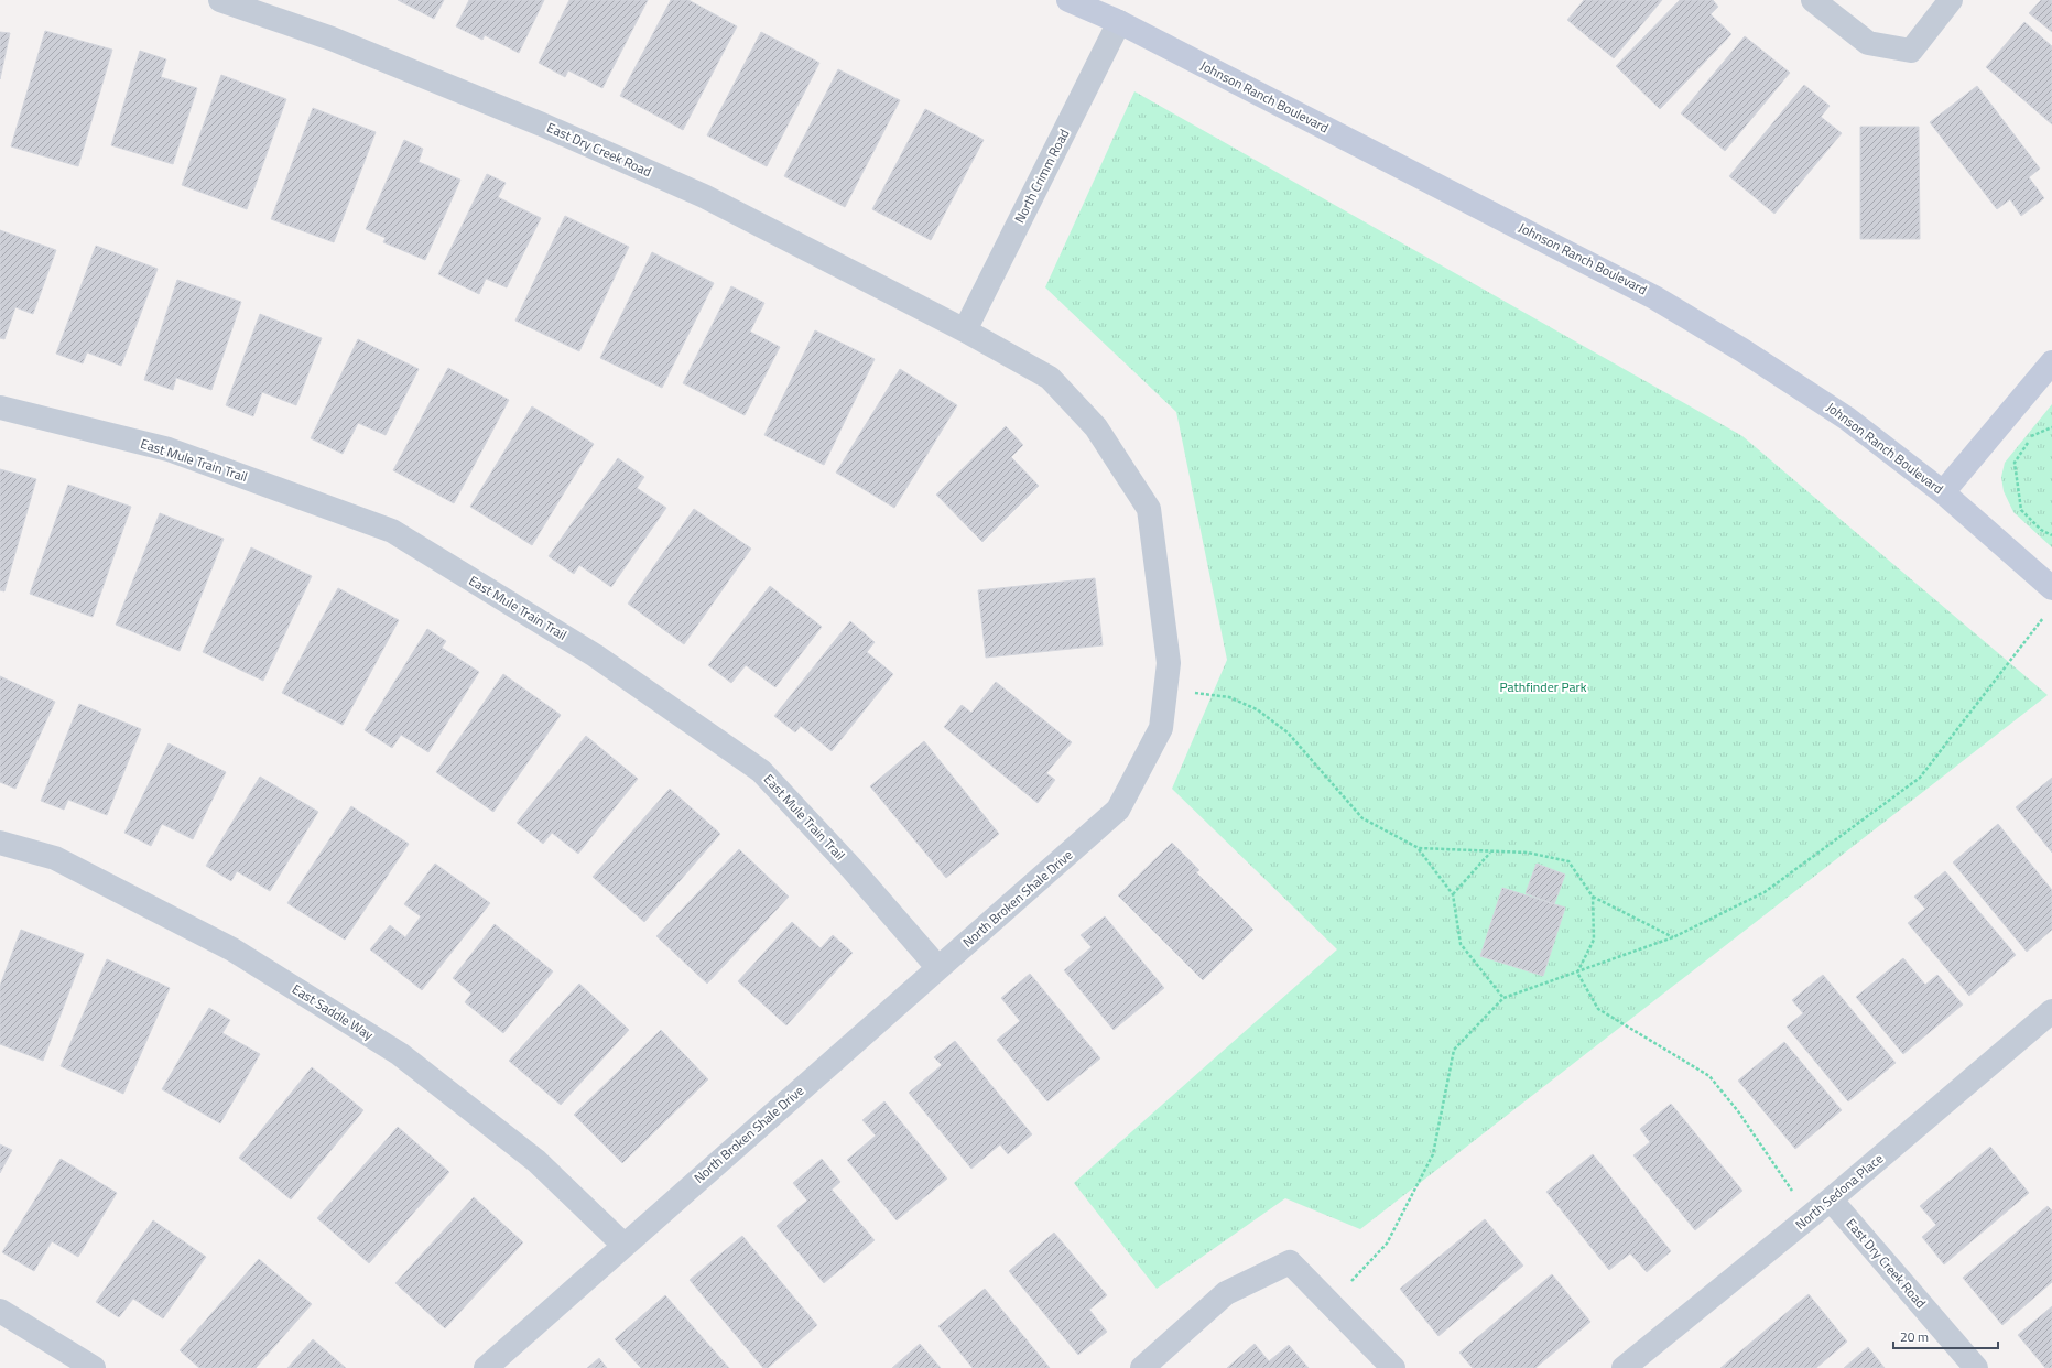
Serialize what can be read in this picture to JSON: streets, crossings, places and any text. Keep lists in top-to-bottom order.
{
  "streets": {
    "street": [
      "Johnson Ranch Boulevard",
      "East Dry Creek Road",
      "North Crimm Road",
      "East Mule Train Trail",
      "North Broken Shale Drive",
      "East Saddle Way",
      "North Sedona Place"
    ]
  },
  "crossings": [
    ["Johnson Ranch Boulevard", "North Crimm Road"],
    ["East Dry Creek Road", "North Crimm Road"],
    ["East Dry Creek Road", "North Broken Shale Drive"],
    ["East Dry Creek Road", "North Sedona Place"],
    ["North Crimm Road", "North Broken Shale Drive"],
    ["East Mule Train Trail", "North Broken Shale Drive"],
    ["North Broken Shale Drive", "East Saddle Way"]
  ],
  "parks": ["Pathfinder Park"],
  "scale_bar": "20 m"
}
